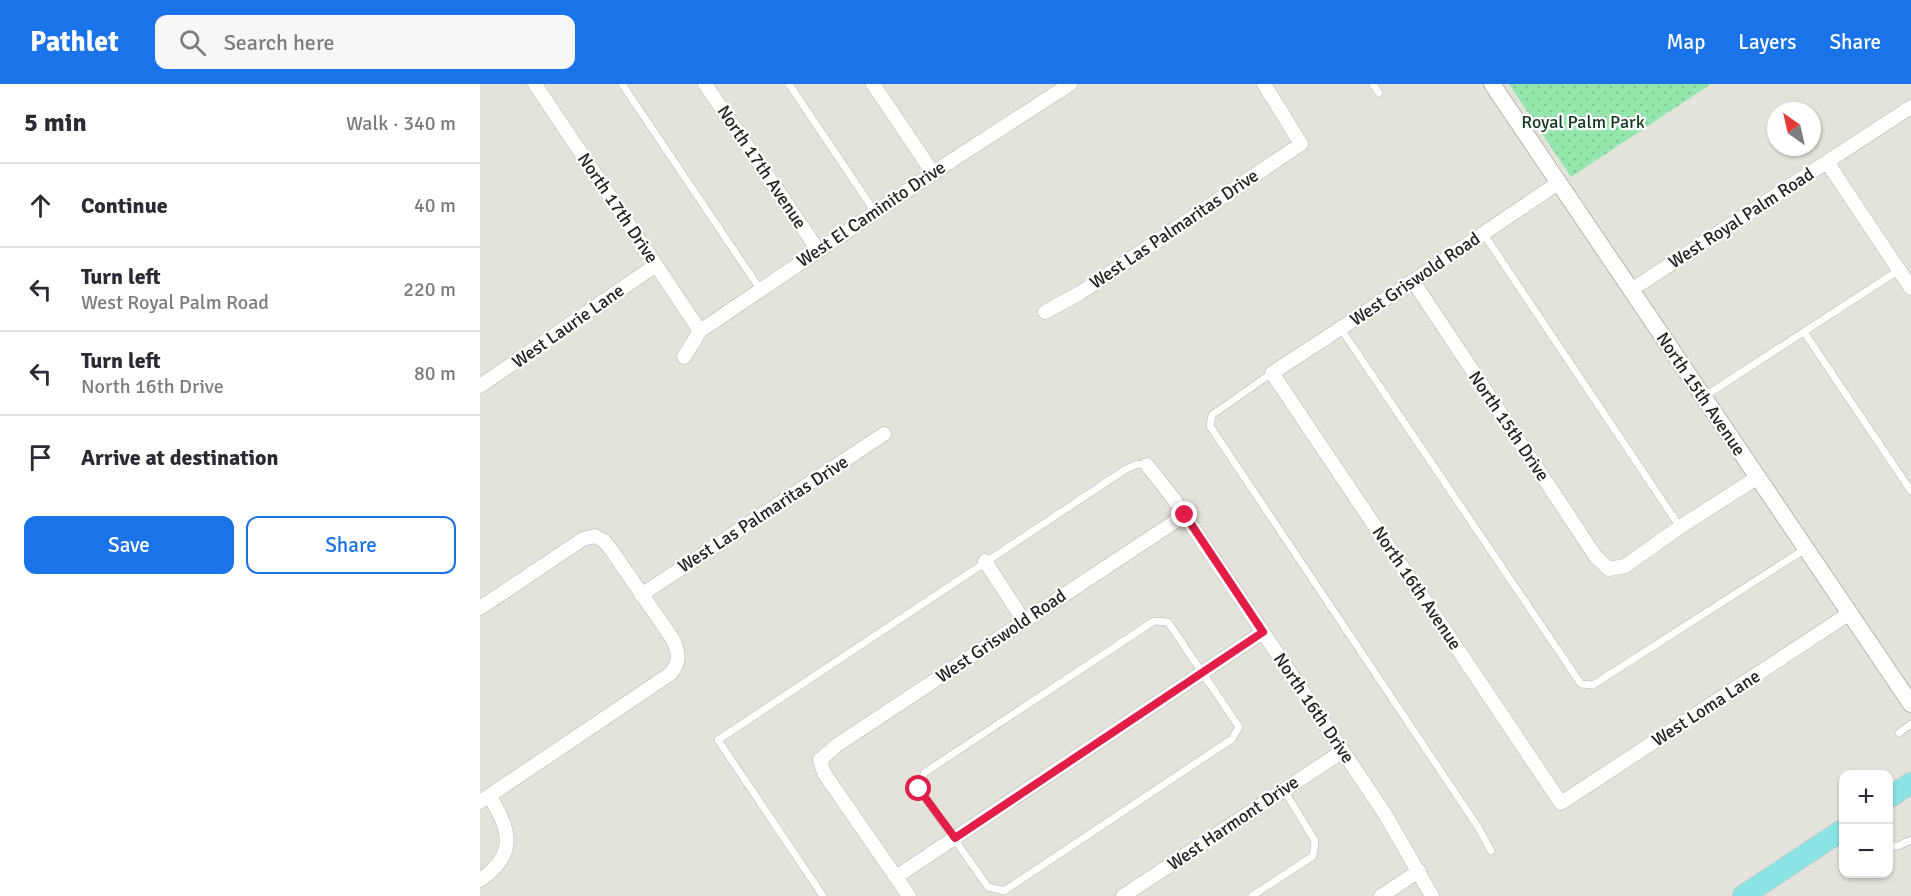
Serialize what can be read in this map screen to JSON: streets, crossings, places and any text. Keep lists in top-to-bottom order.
{
  "streets": {
    "street": [
      "North 17th Avenue",
      "North 17th Drive",
      "West El Caminito Drive",
      "West Royal Palm Road",
      "West Las Palmaritas Drive",
      "West Griswold Road",
      "West Laurie Lane",
      "North 15th Avenue",
      "North 15th Drive",
      "North 16th Avenue",
      "North 16th Drive",
      "West Loma Lane",
      "West Harmont Drive"
    ]
  },
  "crossings": [
    ["North 17th Avenue", "West El Caminito Drive"],
    ["North 17th Drive", "West El Caminito Drive"],
    ["North 17th Drive", "West Laurie Lane"],
    ["West Royal Palm Road", "North 15th Avenue"],
    ["West Griswold Road", "North 15th Avenue"],
    ["West Griswold Road", "North 15th Drive"],
    ["West Griswold Road", "North 16th Avenue"],
    ["West Griswold Road", "North 16th Drive"],
    ["North 15th Avenue", "West Loma Lane"],
    ["North 16th Avenue", "West Loma Lane"],
    ["North 16th Drive", "West Harmont Drive"]
  ],
  "parks": ["Royal Palm Park"],
  "north": "top left",
  "page": {
    "header": "Pathlet",
    "search": "Search here",
    "nav": ["Map", "Layers", "Share"],
    "heading": ["5 min", "Walk · 340 m"],
    "list": [
      ["Continue", "40 m"],
      ["Turn left", "West Royal Palm Road", "220 m"],
      ["Turn left", "North 16th Drive", "80 m"],
      "Arrive at destination"
    ],
    "buttons": ["Save", "Share"],
    "map_buttons": ["+", "−"]
  }
}
